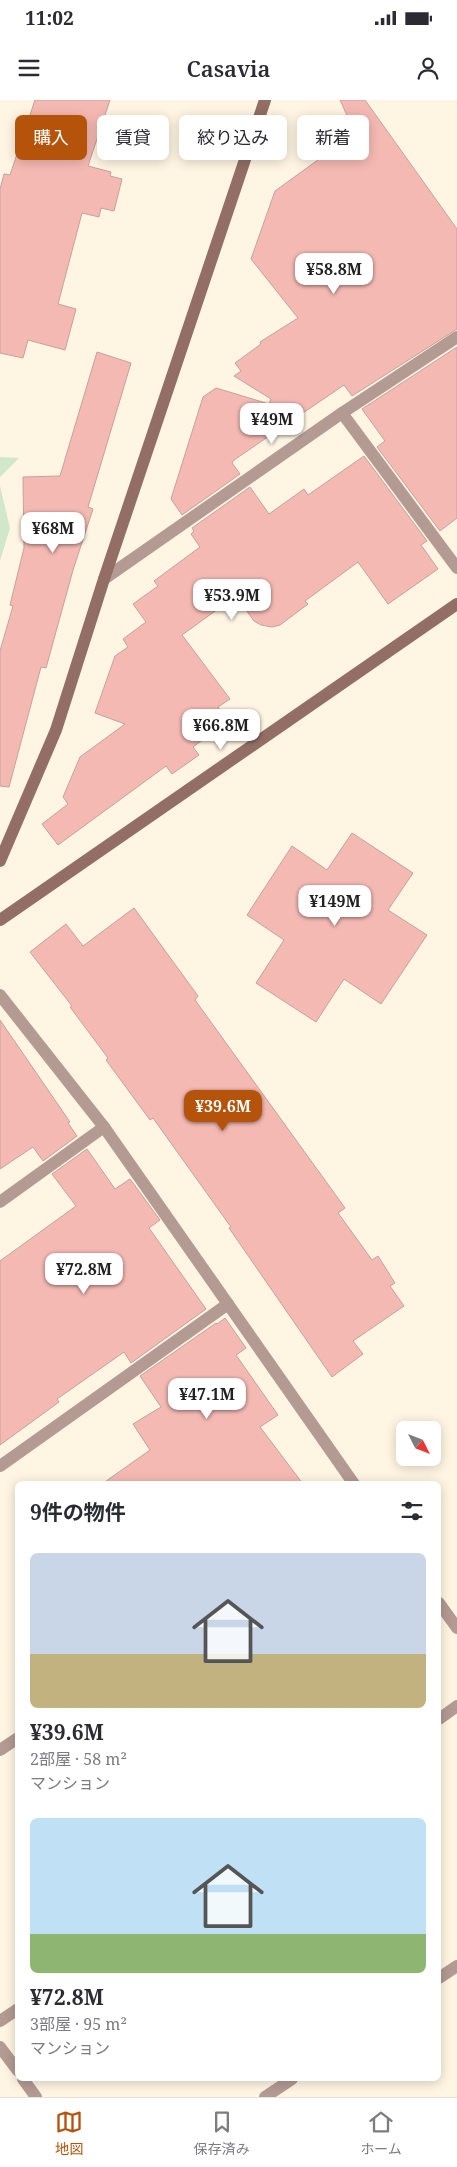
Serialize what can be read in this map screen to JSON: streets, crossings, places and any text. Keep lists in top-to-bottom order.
{
  "north": "bottom right",
  "page": {
    "status": "11:02",
    "header": "Casavia",
    "chip": [
      "購入",
      "賃貸",
      "絞り込み",
      "新着"
    ],
    "price": [
      "¥58.8M",
      "¥49M",
      "¥68M",
      "¥53.9M",
      "¥66.8M",
      "¥149M",
      "¥39.6M",
      "¥72.8M",
      "¥47.1M"
    ],
    "heading": "9件の物件",
    "list": [
      {
        "name": "¥39.6M",
        "note": "2部屋 · 58 m² · マンション"
      },
      {
        "name": "¥72.8M",
        "note": "3部屋 · 95 m² · マンション"
      }
    ],
    "tabs": ["地図", "保存済み", "ホーム"]
  }
}
